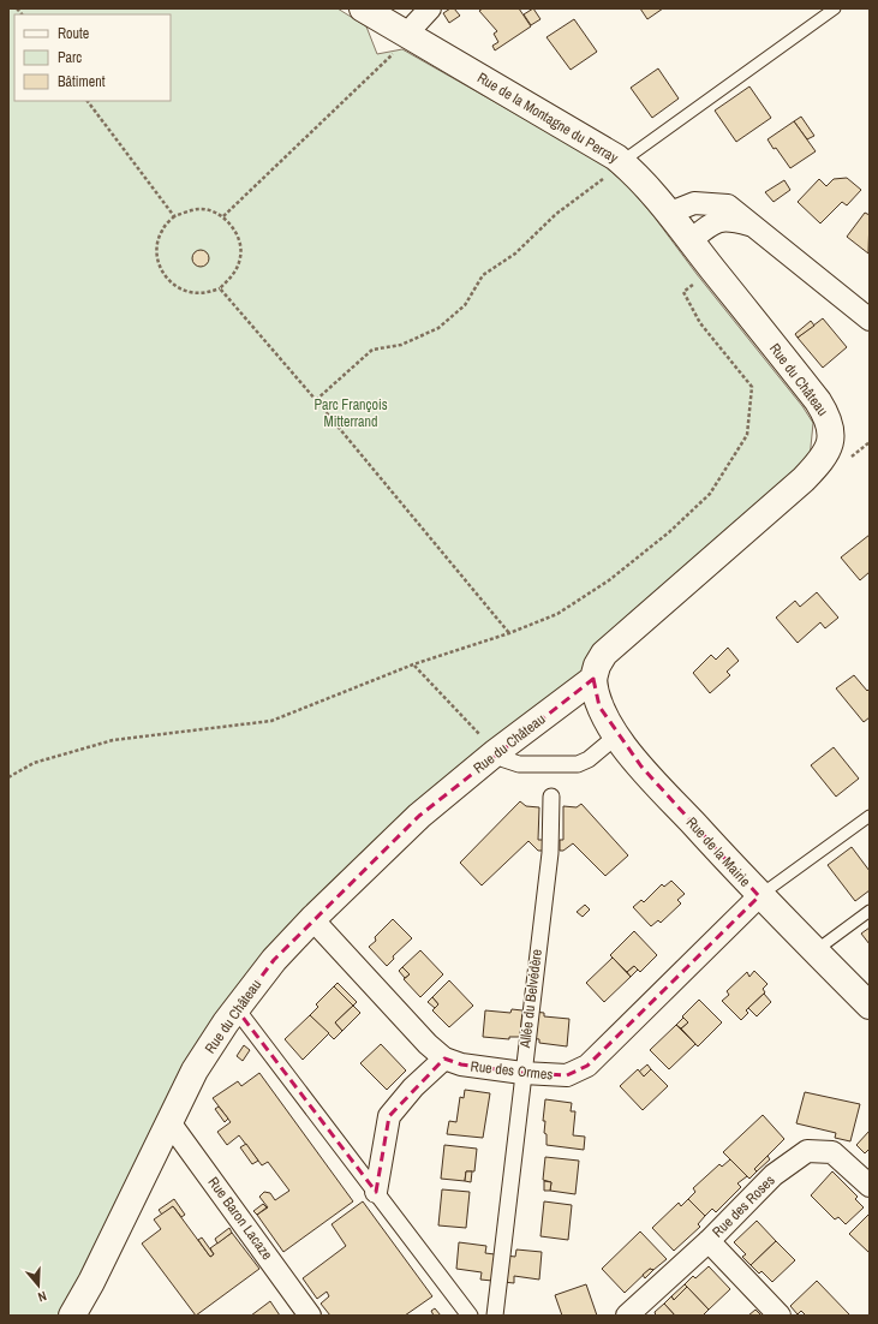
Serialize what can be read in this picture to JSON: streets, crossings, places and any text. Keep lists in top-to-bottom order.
{
  "streets": {
    "street": [
      "Rue de la Montagne du Perray",
      "Rue du Château",
      "Rue de la Mairie",
      "Allée du Belvédère",
      "Rue des Ormes",
      "Rue des Roses",
      "Rue Baron Lacaze"
    ]
  },
  "crossings": [
    ["Rue de la Montagne du Perray", "Rue du Château"],
    ["Rue du Château", "Rue de la Mairie"],
    ["Rue du Château", "Rue des Ormes"],
    ["Rue du Château", "Rue Baron Lacaze"],
    ["Rue de la Mairie", "Rue des Ormes"],
    ["Allée du Belvédère", "Rue des Ormes"]
  ],
  "parks": ["Parc François Mitterrand"],
  "legend": ["Route", "Parc", "Bâtiment"],
  "north": "bottom"
}
